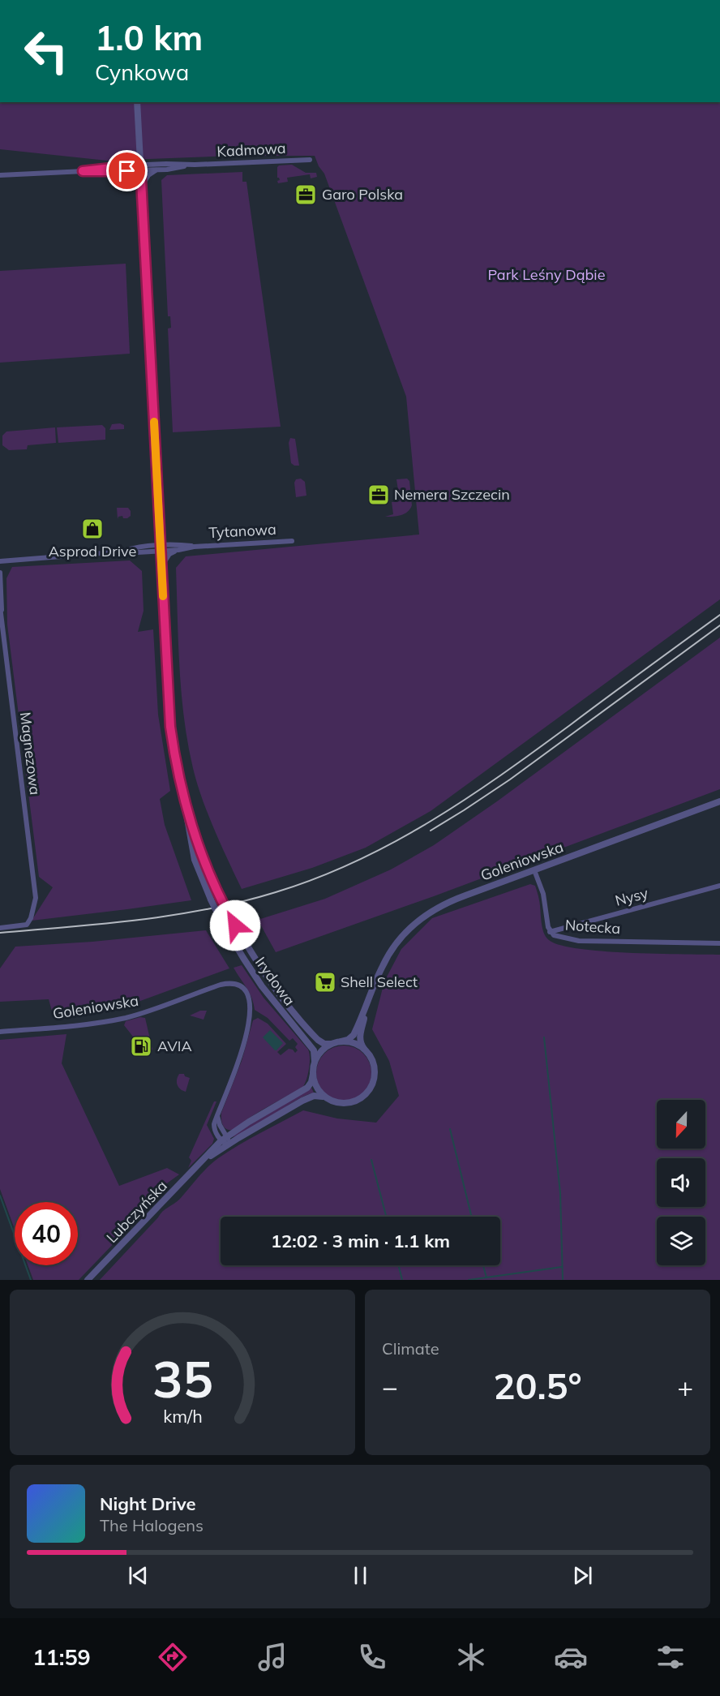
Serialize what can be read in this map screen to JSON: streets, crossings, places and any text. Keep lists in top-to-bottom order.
{
  "streets": {
    "street": [
      "Kadmowa",
      "Tytanowa",
      "Magnezowa",
      "Goleniowska",
      "Nysy",
      "Notecka",
      "Irydowa",
      "Lubczyńska"
    ]
  },
  "crossings": [
    ["Kadmowa", "Irydowa"],
    ["Tytanowa", "Irydowa"],
    ["Goleniowska", "Notecka"],
    ["Goleniowska", "Irydowa"],
    ["Goleniowska", "Lubczyńska"],
    ["Nysy", "Notecka"],
    ["Irydowa", "Lubczyńska"]
  ],
  "parks": ["Park Leśny Dąbie"],
  "places": {
    "office": ["Garo Polska", "Nemera Szczecin"],
    "shop": ["Asprod Drive"],
    "supermarket": ["Shell Select"],
    "fuel station": ["AVIA"]
  },
  "north": "bottom",
  "page": {
    "turn": ["1.0 km", "Cynkowa"],
    "limit": "40",
    "trip": "12:02 · 3 min · 1.1 km",
    "tile": "Climate",
    "heat": ["−", "20.5°", "+"],
    "song": ["Night Drive", "The Halogens"],
    "tabs": "11:59",
    "gauge": ["35", "km/h"]
  }
}
